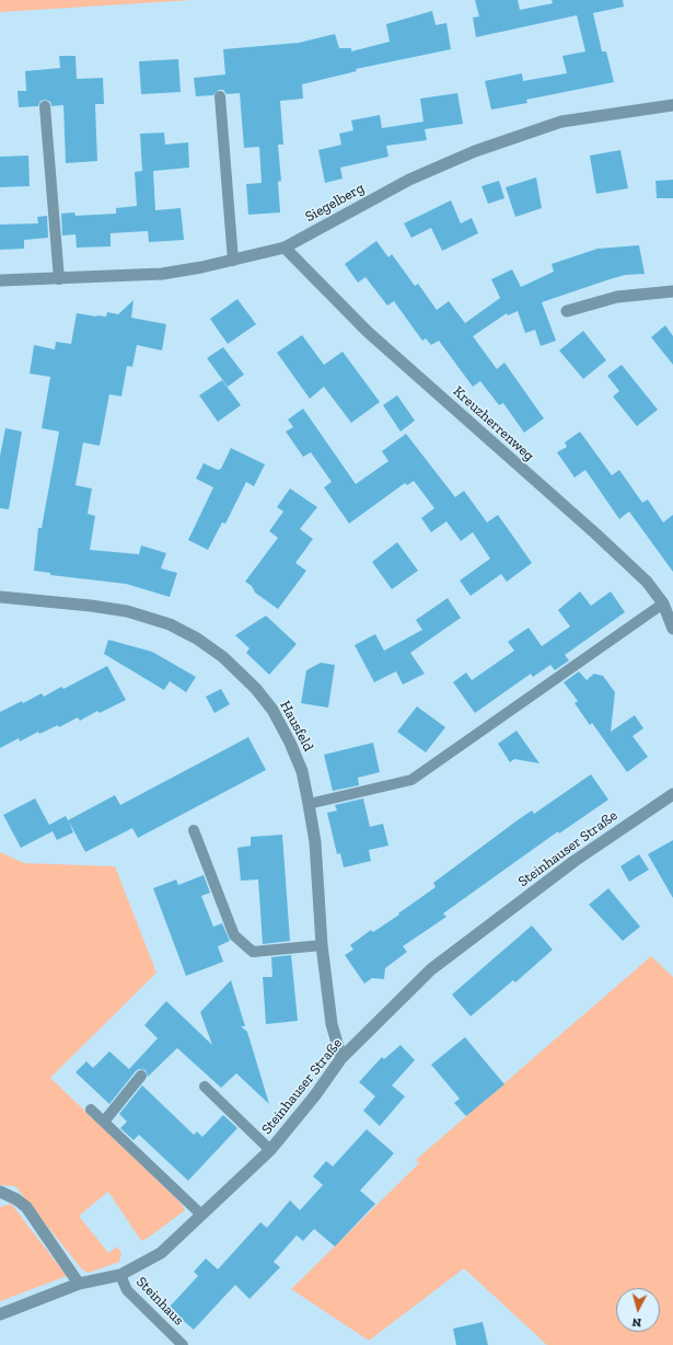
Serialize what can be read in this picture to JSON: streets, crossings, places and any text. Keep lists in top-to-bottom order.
{
  "streets": {
    "street": [
      "Siegelberg",
      "Kreuzherrenweg",
      "Hausfeld",
      "Steinhauser Straße"
    ],
    "lane": ["Steinhaus"]
  },
  "crossings": [
    ["Siegelberg", "Kreuzherrenweg"],
    ["Hausfeld", "Steinhauser Straße"],
    ["Steinhauser Straße", "Steinhaus"]
  ],
  "north": "bottom"
}
